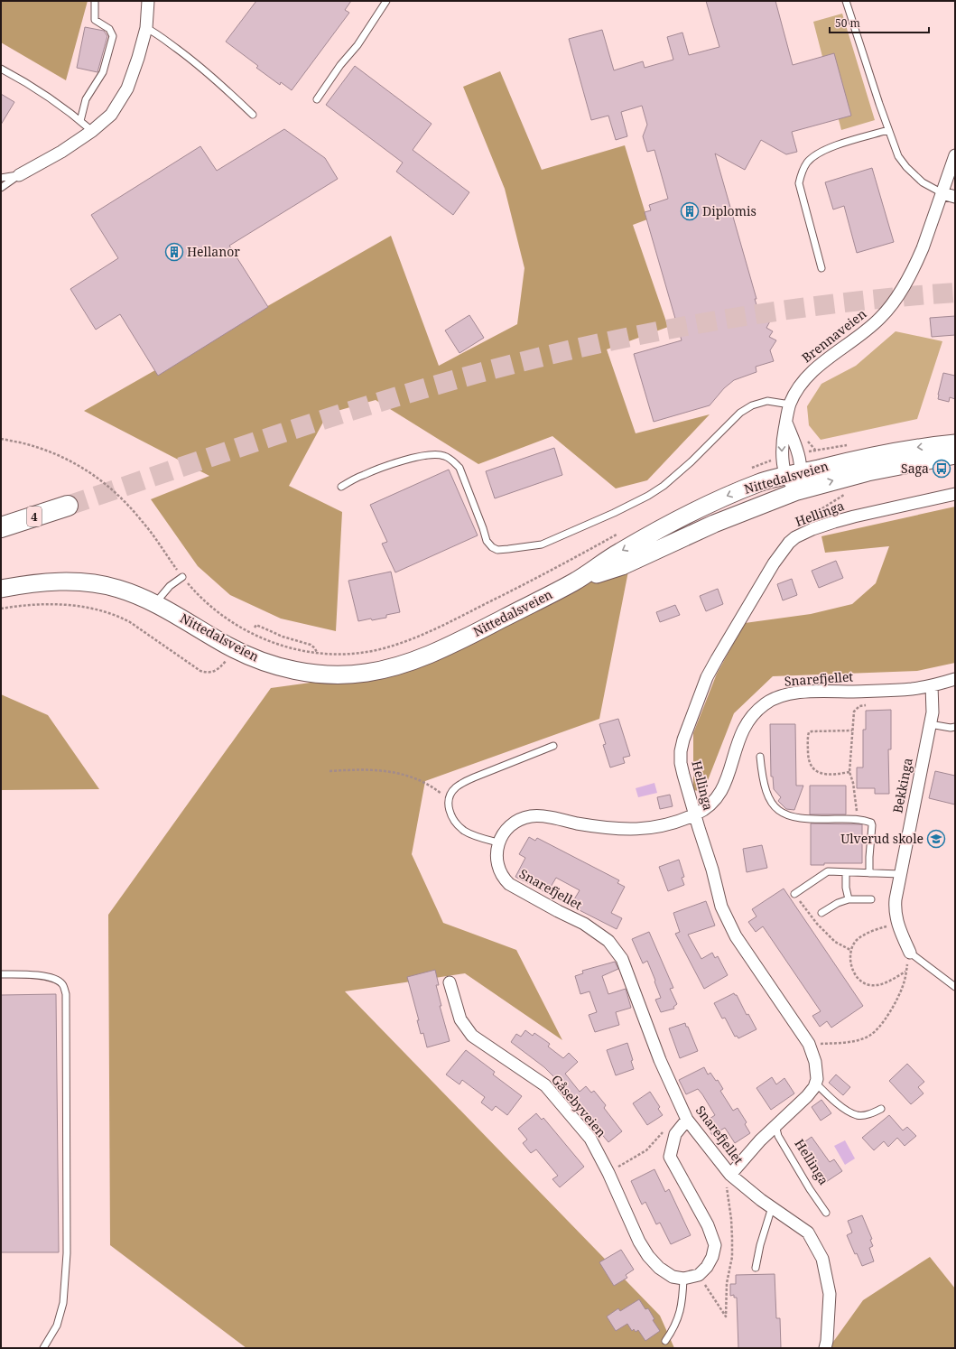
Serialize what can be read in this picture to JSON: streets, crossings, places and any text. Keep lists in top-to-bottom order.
{
  "streets": {
    "highway": ["4"],
    "main road": ["Nittedalsveien"],
    "street": [
      "Brennaveien",
      "Hellinga",
      "Snarefjellet",
      "Bekkinga",
      "Gåsebyveien"
    ]
  },
  "crossings": [
    ["Brennaveien", "Nittedalsveien"],
    ["Hellinga", "Snarefjellet"],
    ["Snarefjellet", "Bekkinga"]
  ],
  "places": {
    "building": ["Diplomis", "Hellanor"],
    "bus stop": ["Saga"],
    "school or university": ["Ulverud skole"]
  },
  "scale_bar": "50 m"
}
